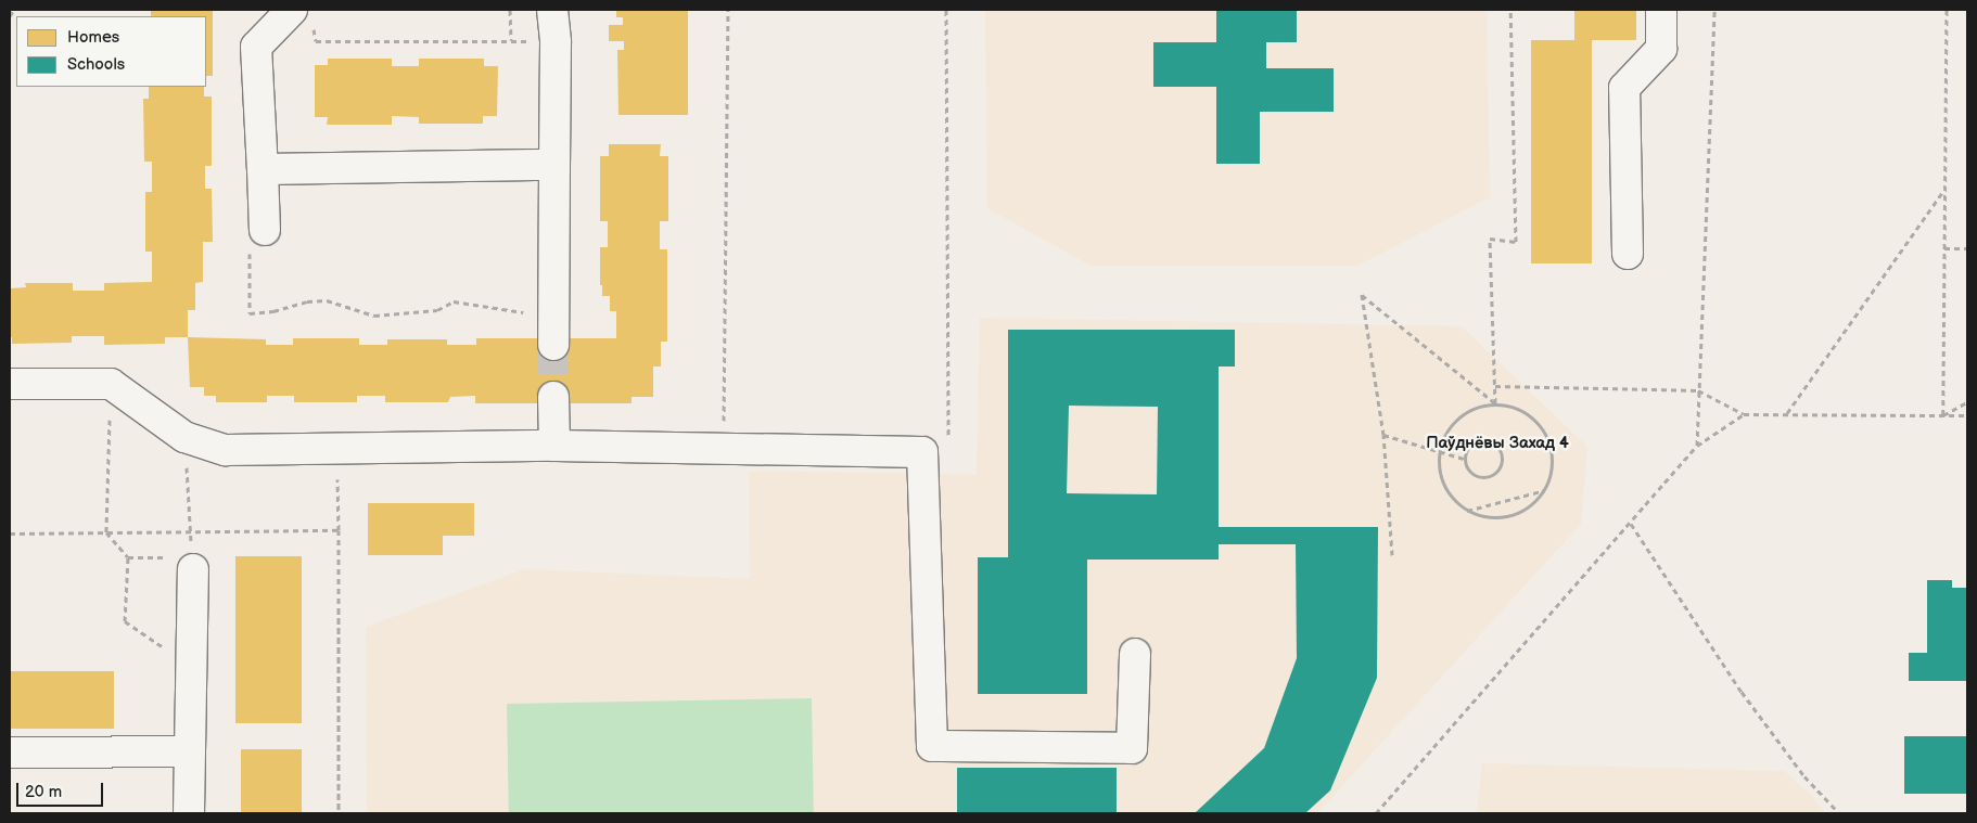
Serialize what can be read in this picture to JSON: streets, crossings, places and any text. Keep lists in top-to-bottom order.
{
  "districts": ["Паўднёвы Захад 4"],
  "legend": ["Homes", "Schools"],
  "scale_bar": "20 m"
}
